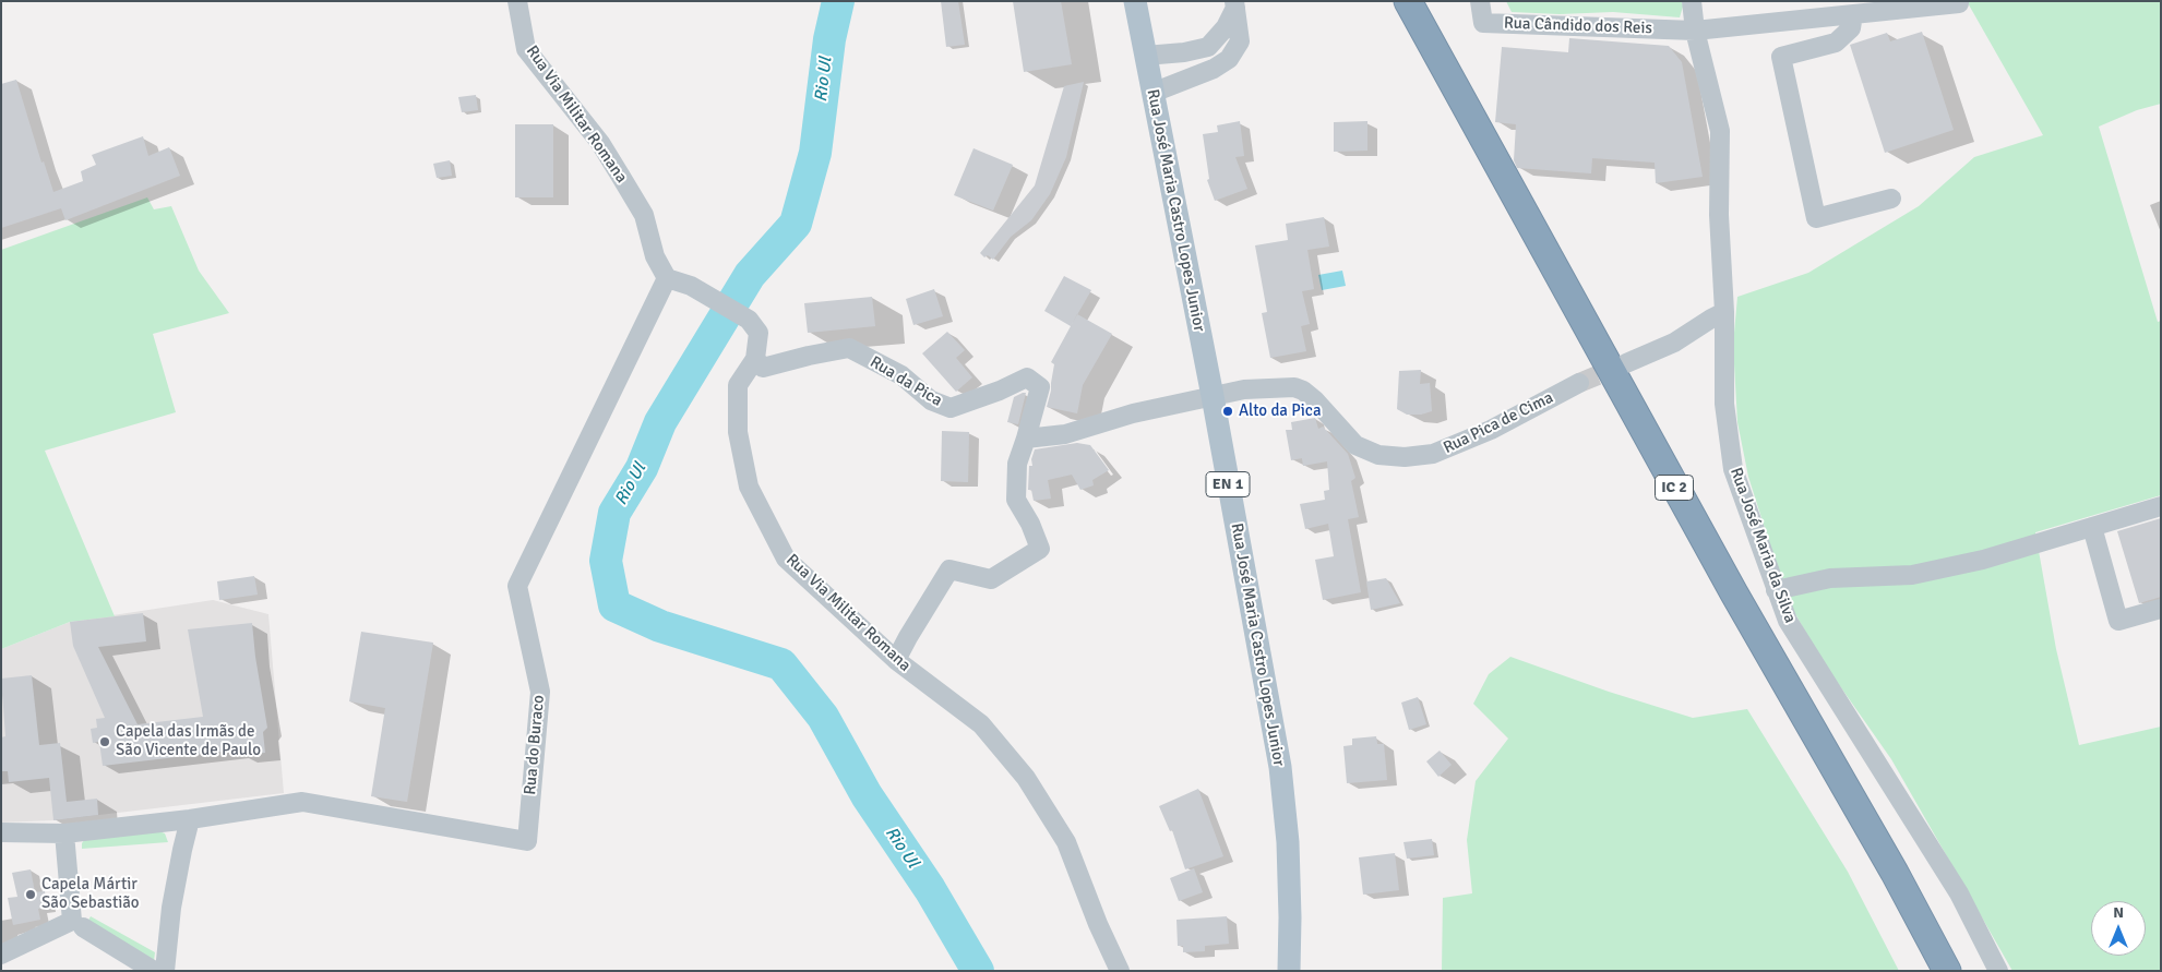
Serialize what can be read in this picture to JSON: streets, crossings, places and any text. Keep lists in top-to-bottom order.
{
  "streets": {
    "highway": ["IC 2"],
    "main road": ["Rua José Maria Castro Lopes Junior", "EN 1"],
    "street": [
      "Rua Cândido dos Reis",
      "Rua Via Militar Romana",
      "Rua da Pica",
      "Rua Pica de Cima",
      "Rua José Maria da Silva",
      "Rua do Buraco"
    ]
  },
  "crossings": [
    ["Rua Cândido dos Reis", "Rua José Maria da Silva"],
    ["Rua Via Militar Romana", "Rua da Pica"],
    ["Rua Via Militar Romana", "Rua do Buraco"],
    ["Rua José Maria Castro Lopes Junior", "Rua Pica de Cima"]
  ],
  "water": ["Rio Ul"],
  "places": ["Alto da Pica", "Capela das Irmãs de São Vicente de Paulo", "Capela Mártir São Sebastião"],
  "north": "top"
}
